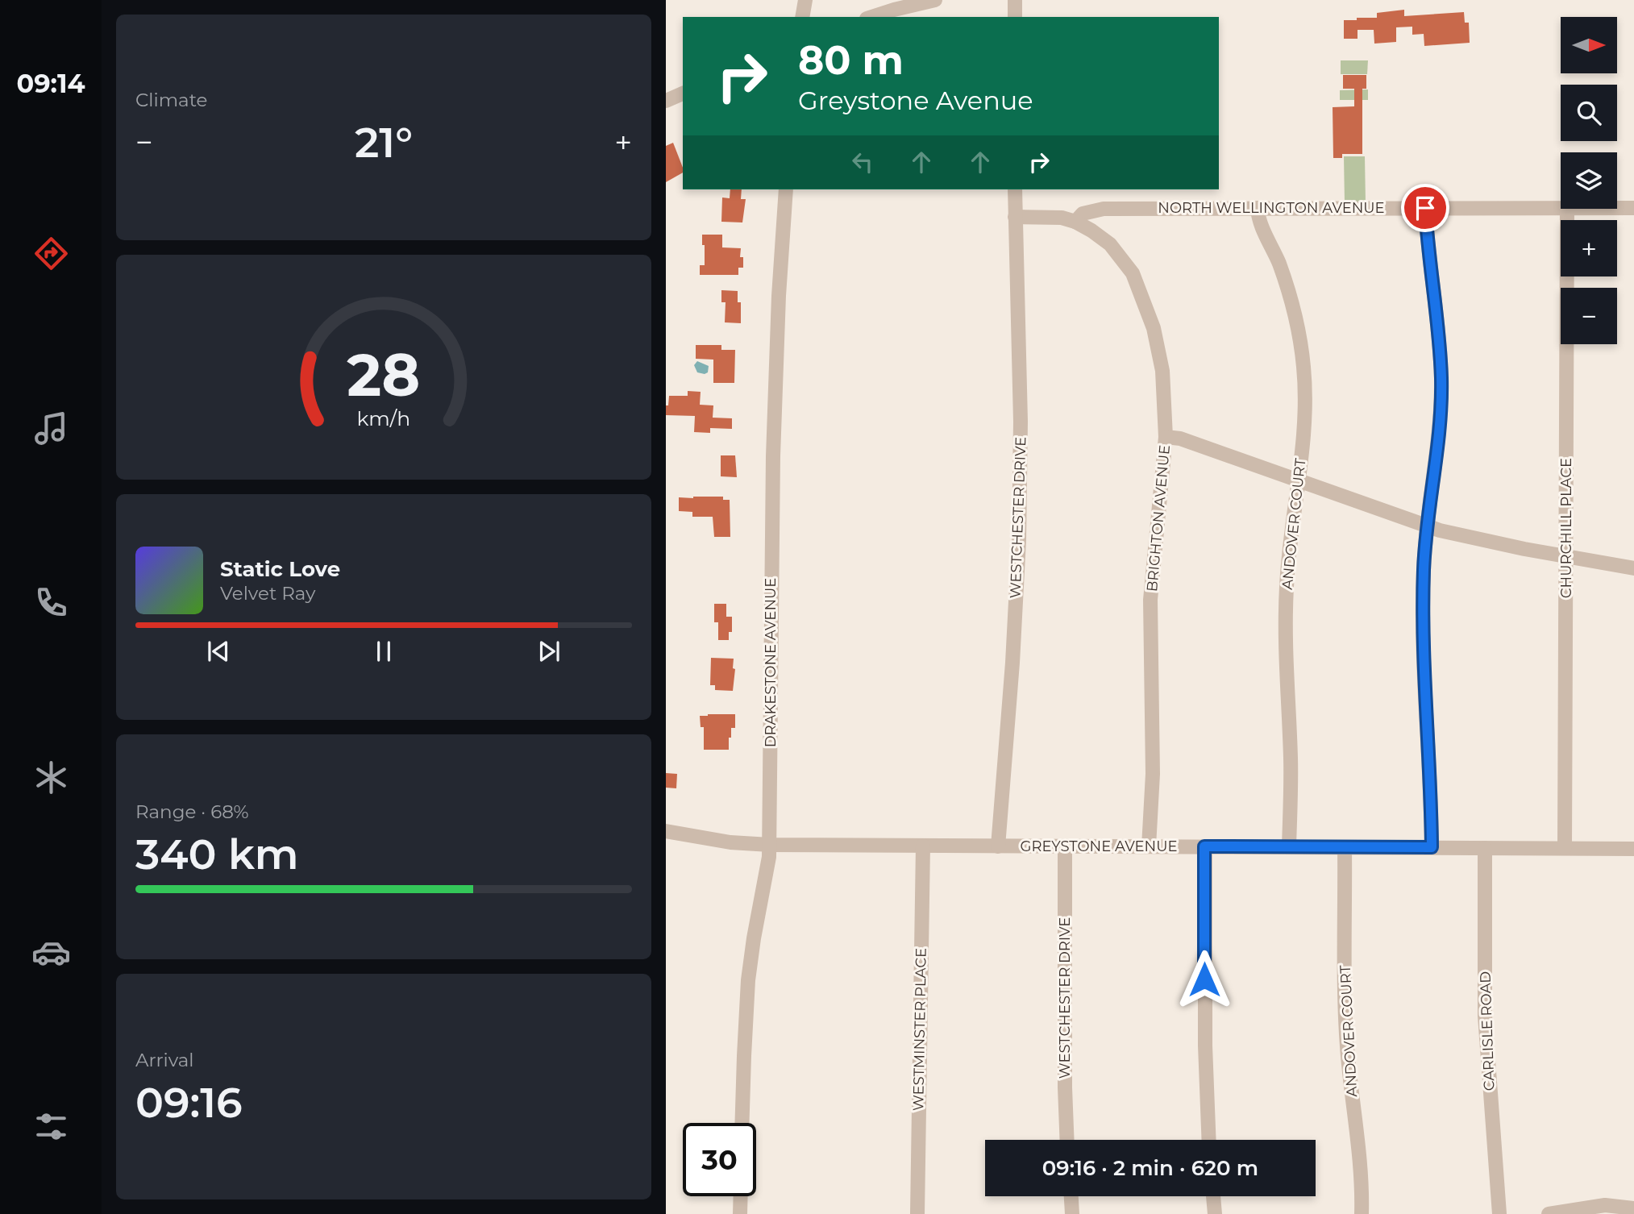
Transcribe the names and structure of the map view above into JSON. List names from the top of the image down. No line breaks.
{"streets":{"street":["NORTH WELLINGTON AVENUE","WESTCHESTER DRIVE","BRIGHTON AVENUE","ANDOVER COURT","CHURCHILL PLACE","DRAKESTONE AVENUE","GREYSTONE AVENUE","WESTMINSTER PLACE","CARLISLE ROAD"]},"crossings":[["NORTH WELLINGTON AVENUE","BRIGHTON AVENUE"],["NORTH WELLINGTON AVENUE","ANDOVER COURT"],["WESTCHESTER DRIVE","GREYSTONE AVENUE"],["BRIGHTON AVENUE","GREYSTONE AVENUE"],["ANDOVER COURT","GREYSTONE AVENUE"],["CHURCHILL PLACE","GREYSTONE AVENUE"],["DRAKESTONE AVENUE","GREYSTONE AVENUE"],["GREYSTONE AVENUE","WESTMINSTER PLACE"],["GREYSTONE AVENUE","CARLISLE ROAD"]],"north":"right","page":{"tabs":"09:14","tile":["Climate",["Range · 68%","340 km"],["Arrival","09:16"]],"map_buttons":["+","−"],"turn":["80 m","Greystone Avenue"],"heat":["−","21°","+"],"song":["Static Love","Velvet Ray"],"limit":"30","trip":"09:16 · 2 min · 620 m","gauge":["28","km/h"]}}
